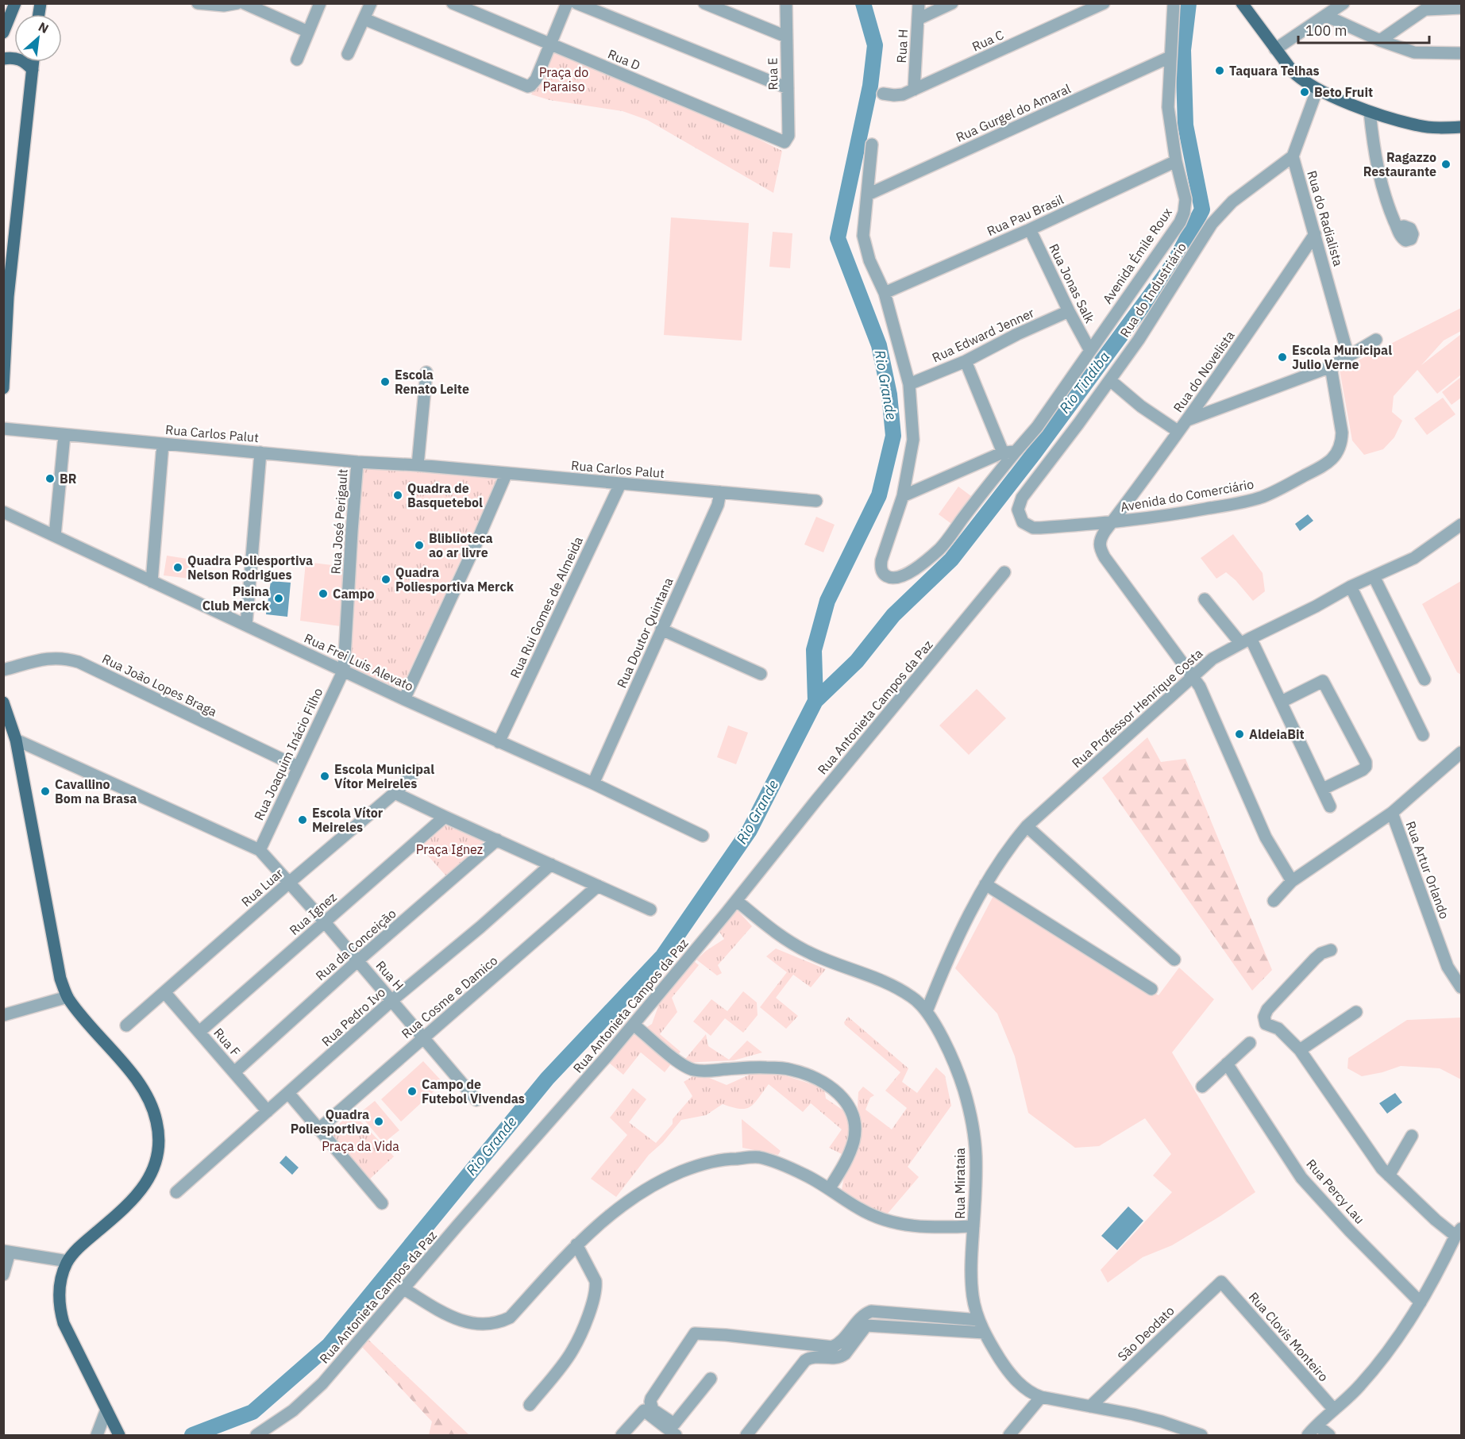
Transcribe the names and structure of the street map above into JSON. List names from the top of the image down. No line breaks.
{"streets":{"street":["Rua C","Rua H","Rua D","Rua E","Rua Gurgel do Amaral","Rua Pau Brasil","Rua do Radialista","Avenida Émile Roux","Rua Jonas Salk","Rua do Industriário","Rua Edward Jenner","Rua do Novelista","Rua Carlos Palut","Avenida do Comerciário","Rua José Perigault","Rua Rui Gomes de Almeida","Rua Doutor Quintana","Rua Frei Luis Alevato","Rua João Lopes Braga","Rua Antonieta Campos da Paz","Rua Professor Henrique Costa","Rua Joaquim Inácio Filho","Rua Artur Orlando","Rua Luar","Rua Ignez","Rua da Conceição","Rua Cosme e Damico","Rua Pedro Ivo","Rua F","Rua Mirataia","Rua Percy Lau","São Deodato","Rua Clovis Monteiro"]},"crossings":[["Rua C","Rua H"],["Rua H","Rua Joaquim Inácio Filho"],["Rua H","Rua Luar"],["Rua H","Rua Ignez"],["Rua H","Rua da Conceição"],["Rua H","Rua Cosme e Damico"],["Rua H","Rua Pedro Ivo"],["Rua D","Rua E"],["Rua Gurgel do Amaral","Avenida Émile Roux"],["Rua Pau Brasil","Avenida Émile Roux"],["Rua Pau Brasil","Rua Jonas Salk"],["Rua do Radialista","Rua do Industriário"],["Rua do Radialista","Rua do Novelista"],["Avenida Émile Roux","Rua Jonas Salk"],["Rua Jonas Salk","Rua Edward Jenner"],["Rua do Industriário","Avenida do Comerciário"],["Rua do Novelista","Avenida do Comerciário"],["Rua do Novelista","Rua Professor Henrique Costa"],["Rua Carlos Palut","Rua José Perigault"],["Rua Carlos Palut","Rua Rui Gomes de Almeida"],["Rua Carlos Palut","Rua Doutor Quintana"],["Rua José Perigault","Rua Frei Luis Alevato"],["Rua José Perigault","Rua Joaquim Inácio Filho"],["Rua Rui Gomes de Almeida","Rua Frei Luis Alevato"],["Rua Doutor Quintana","Rua Frei Luis Alevato"],["Rua Frei Luis Alevato","Rua Joaquim Inácio Filho"],["Rua João Lopes Braga","Rua Joaquim Inácio Filho"],["Rua Antonieta Campos da Paz","Rua Mirataia"],["Rua Professor Henrique Costa","Rua Mirataia"],["Rua Luar","Rua F"],["Rua Ignez","Rua F"],["Rua da Conceição","Rua F"],["Rua Pedro Ivo","Rua F"],["Rua Mirataia","São Deodato"],["São Deodato","Rua Clovis Monteiro"]],"water":["Rio Tindiba","Rio Grande"],"parks":["Praça do Paraiso","Praça Ignez","Praça da Vida"],"places":["Taquara Telhas","Beto Fruit","Ragazzo Restaurante","Escola Municipal Julio Verne","Escola Renato Leite","BR","Quadra de Basquetebol","Bliblioteca ao ar livre","Quadra Poliesportiva Nelson Rodrigues","Quadra Poliesportiva Merck","Campo","Pisina Club Merck","AldeiaBit","Escola Municipal Vítor Meireles","Cavallino Bom na Brasa","Escola Vítor Meireles","Campo de Futebol Vivendas","Quadra Poliesportiva"],"scale_bar":"100 m","north":"top right"}
